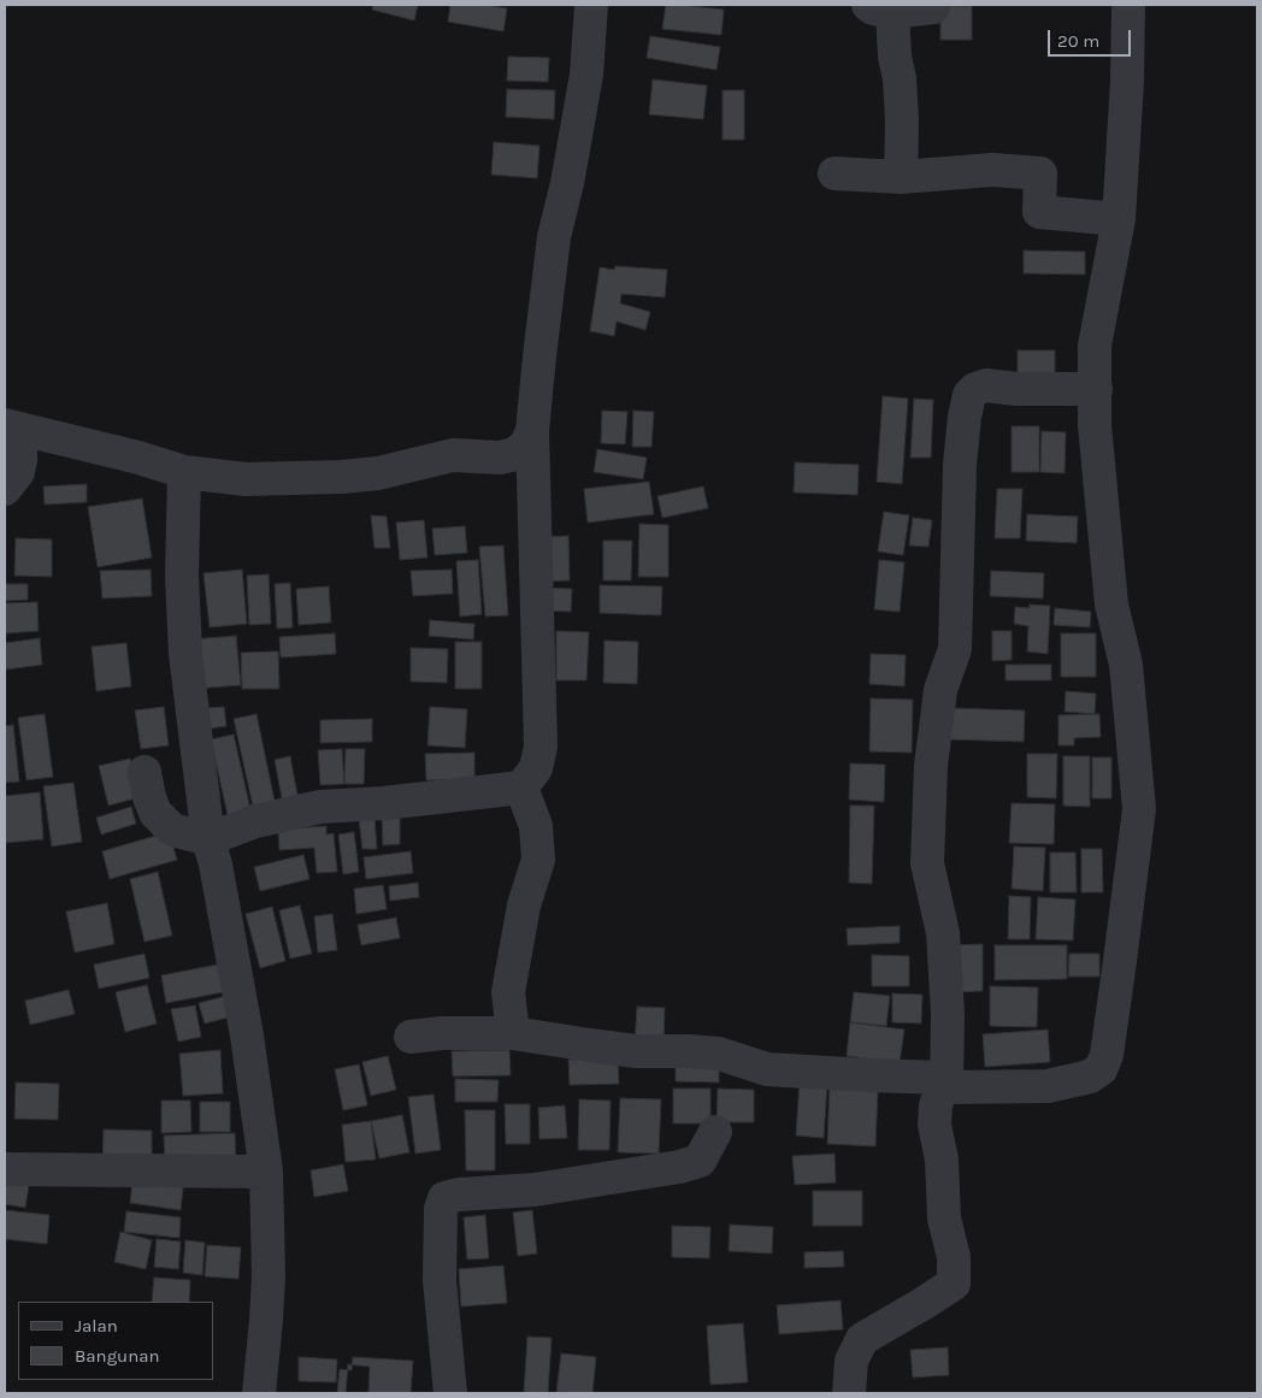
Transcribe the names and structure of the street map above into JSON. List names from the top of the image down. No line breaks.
{"legend":["Jalan","Bangunan"],"scale_bar":"20 m"}
